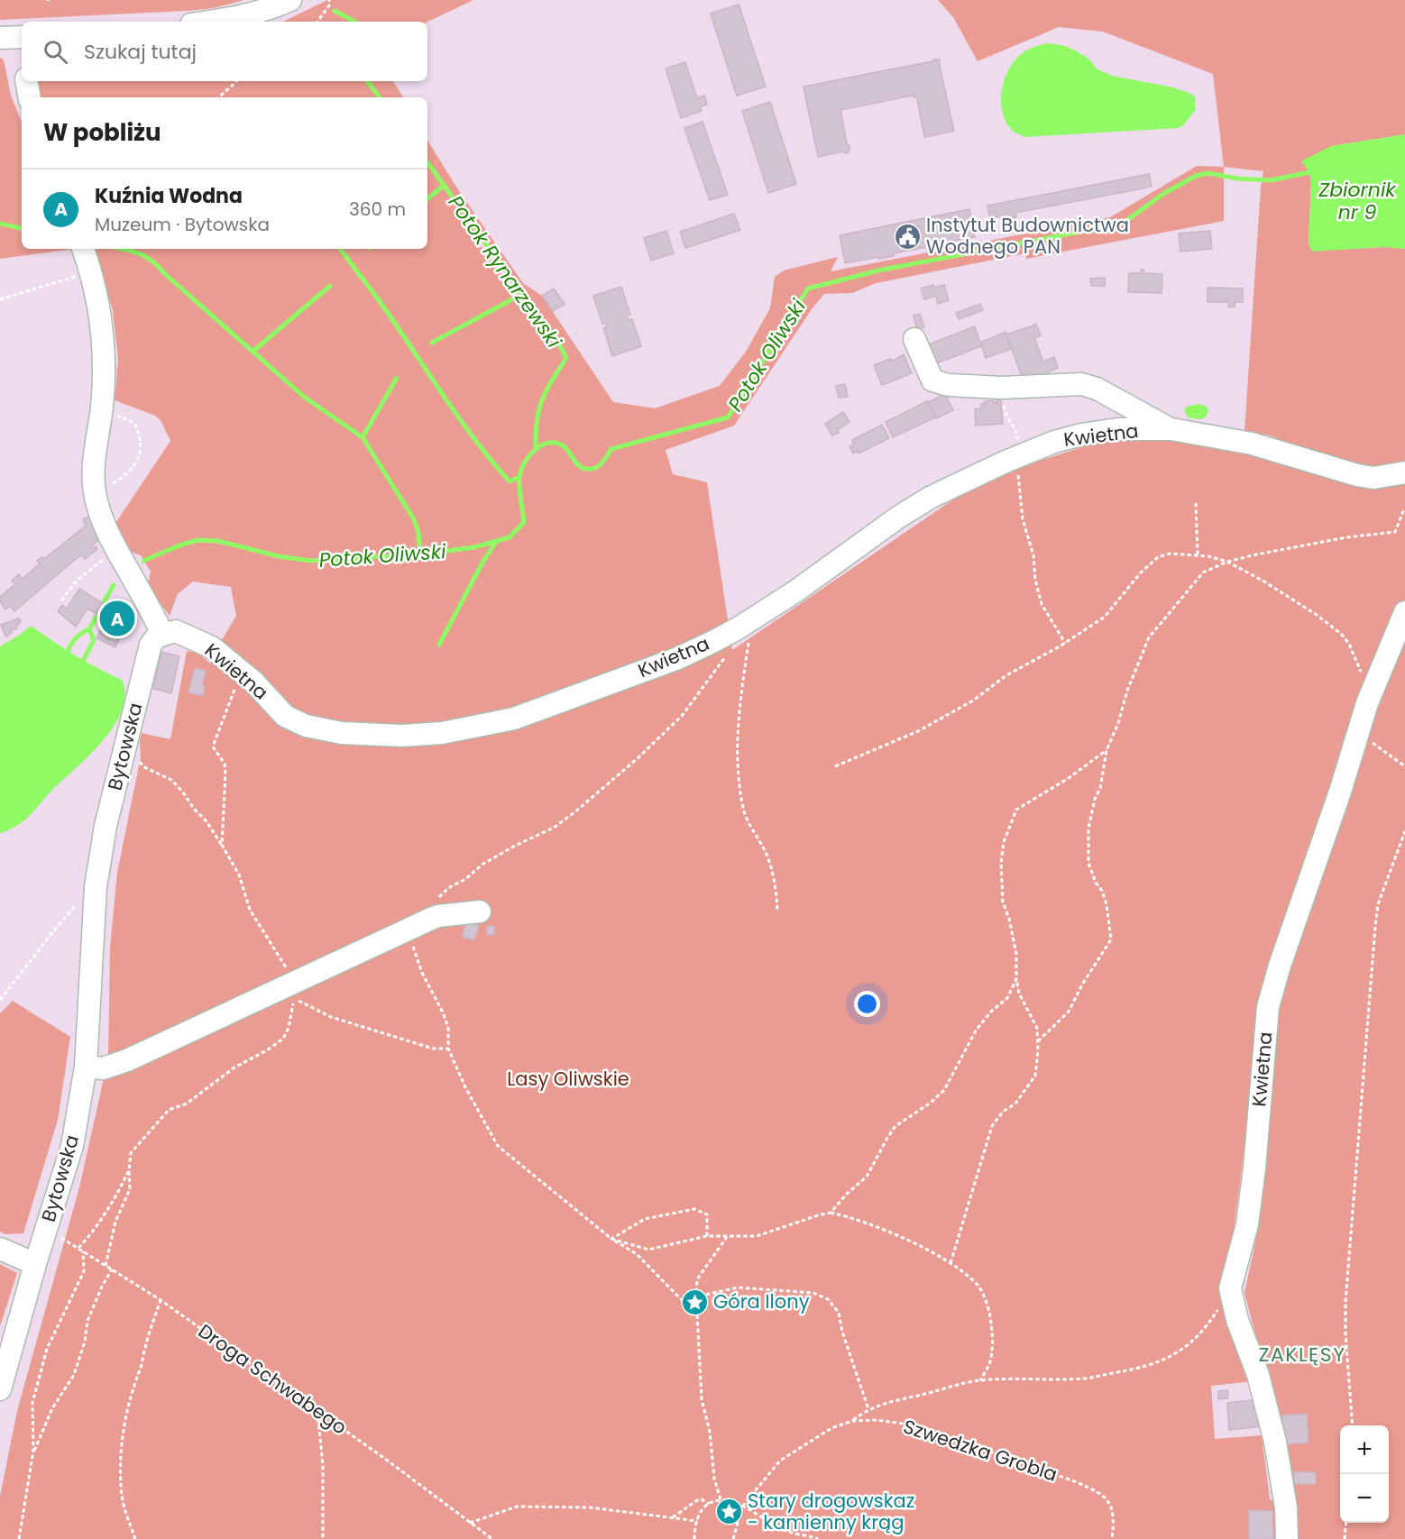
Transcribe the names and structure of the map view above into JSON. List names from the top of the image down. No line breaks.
{"streets":{"street":["Kwietna","Bytowska"],"path":["Droga Schwabego","Szwedzka Grobla"]},"crossings":[["Kwietna","Bytowska"],["Bytowska","Droga Schwabego"]],"districts":["ZAKLĘSY"],"water":["Zbiornik nr 9","Potok Rynarzewski","Potok Oliwski"],"parks":["Lasy Oliwskie"],"places":{"public building":["Instytut Budownictwa Wodnego PAN"],"place":["Góra Ilony","Stary drogowskaz - kamienny krąg"]},"page":{"search":"Szukaj tutaj","heading":"W pobliżu","list":[{"mark":"A","name":"Kuźnia Wodna","note":"Muzeum · Bytowska","value":"360 m"}],"pins":"A","map_buttons":["+","−"]}}
